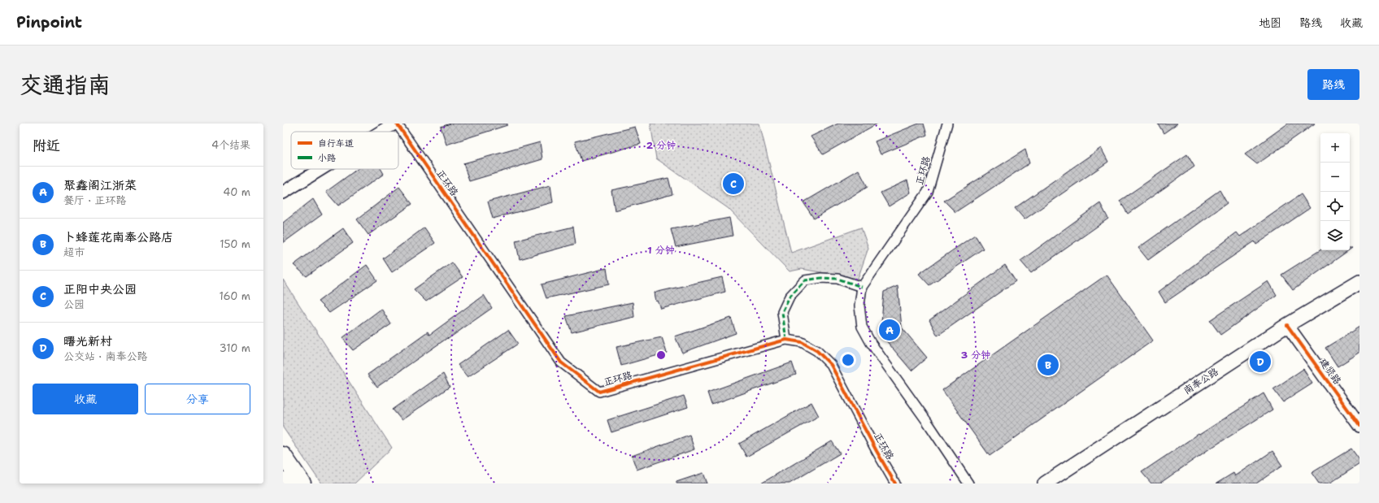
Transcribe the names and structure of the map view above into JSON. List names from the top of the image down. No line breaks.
{"streets":{"main road":["南奉公路"],"street":["正环路","建贤路"]},"crossings":[["建贤路","南奉公路"]],"legend":["自行车道","小路"],"page":{"header":"Pinpoint","nav":["地图","路线","收藏"],"title":"交通指南","buttons":["路线",["收藏","分享"]],"heading":["附近","4个结果"],"map_buttons":["+","−"],"list":[{"mark":"A","name":"聚鑫阁江浙菜","note":"餐厅 · 正环路","value":"40 m"},{"mark":"B","name":"卜蜂莲花南奉公路店","note":"超市","value":"150 m"},{"mark":"C","name":"正阳中央公园","note":"公园","value":"160 m"},{"mark":"D","name":"曙光新村","note":"公交站 · 南奉公路","value":"310 m"}],"pins":["C","A","D","B"]},"rings":["2 分钟","1 分钟","3 分钟"]}
